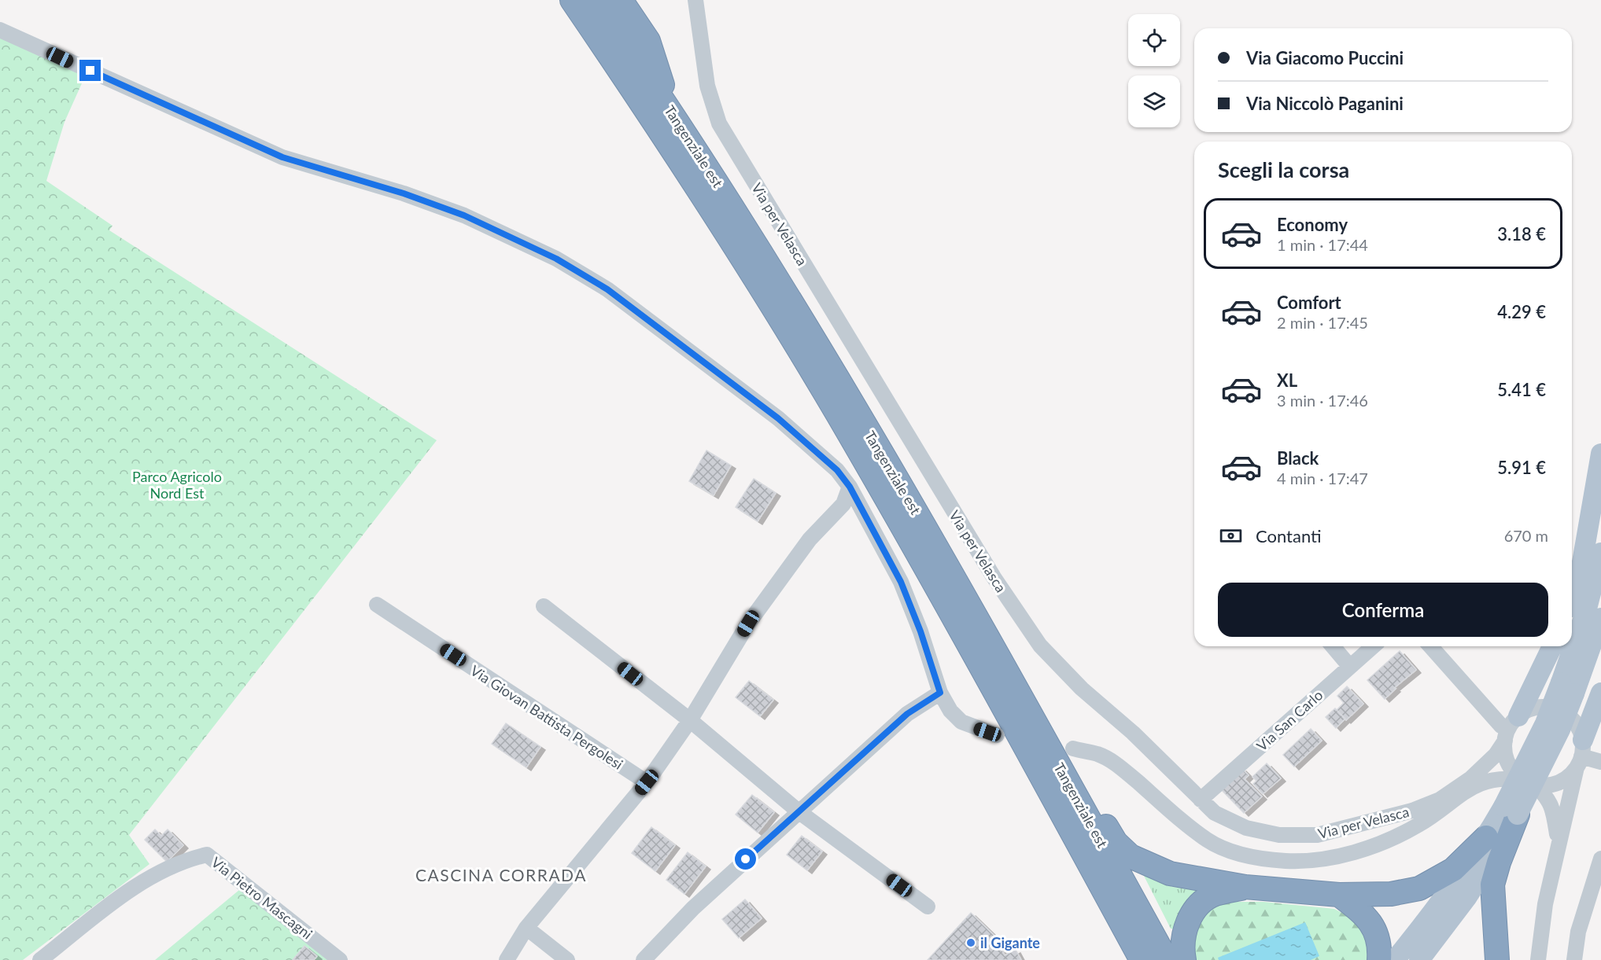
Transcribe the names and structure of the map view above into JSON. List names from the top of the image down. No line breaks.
{"streets":{"highway":["Tangenziale est"],"street":["Via per Velasca","Via Giovan Battista Pergolesi","Via San Carlo","Via Pietro Mascagni"]},"crossings":[["Via per Velasca","Via San Carlo"]],"districts":["CASCINA CORRADA"],"parks":["Parco Agricolo Nord Est"],"places":["il Gigante"],"page":{"banner":["Via Giacomo Puccini","Via Niccolò Paganini"],"heading":"Scegli la corsa","list":[{"name":"Economy","note":"1 min · 17:44","value":"3.18 €"},{"name":"Comfort","note":"2 min · 17:45","value":"4.29 €"},{"name":"XL","note":"3 min · 17:46","value":"5.41 €"},{"name":"Black","note":"4 min · 17:47","value":"5.91 €"}],"pay":["Contanti","670 m"],"buttons":"Conferma"}}
